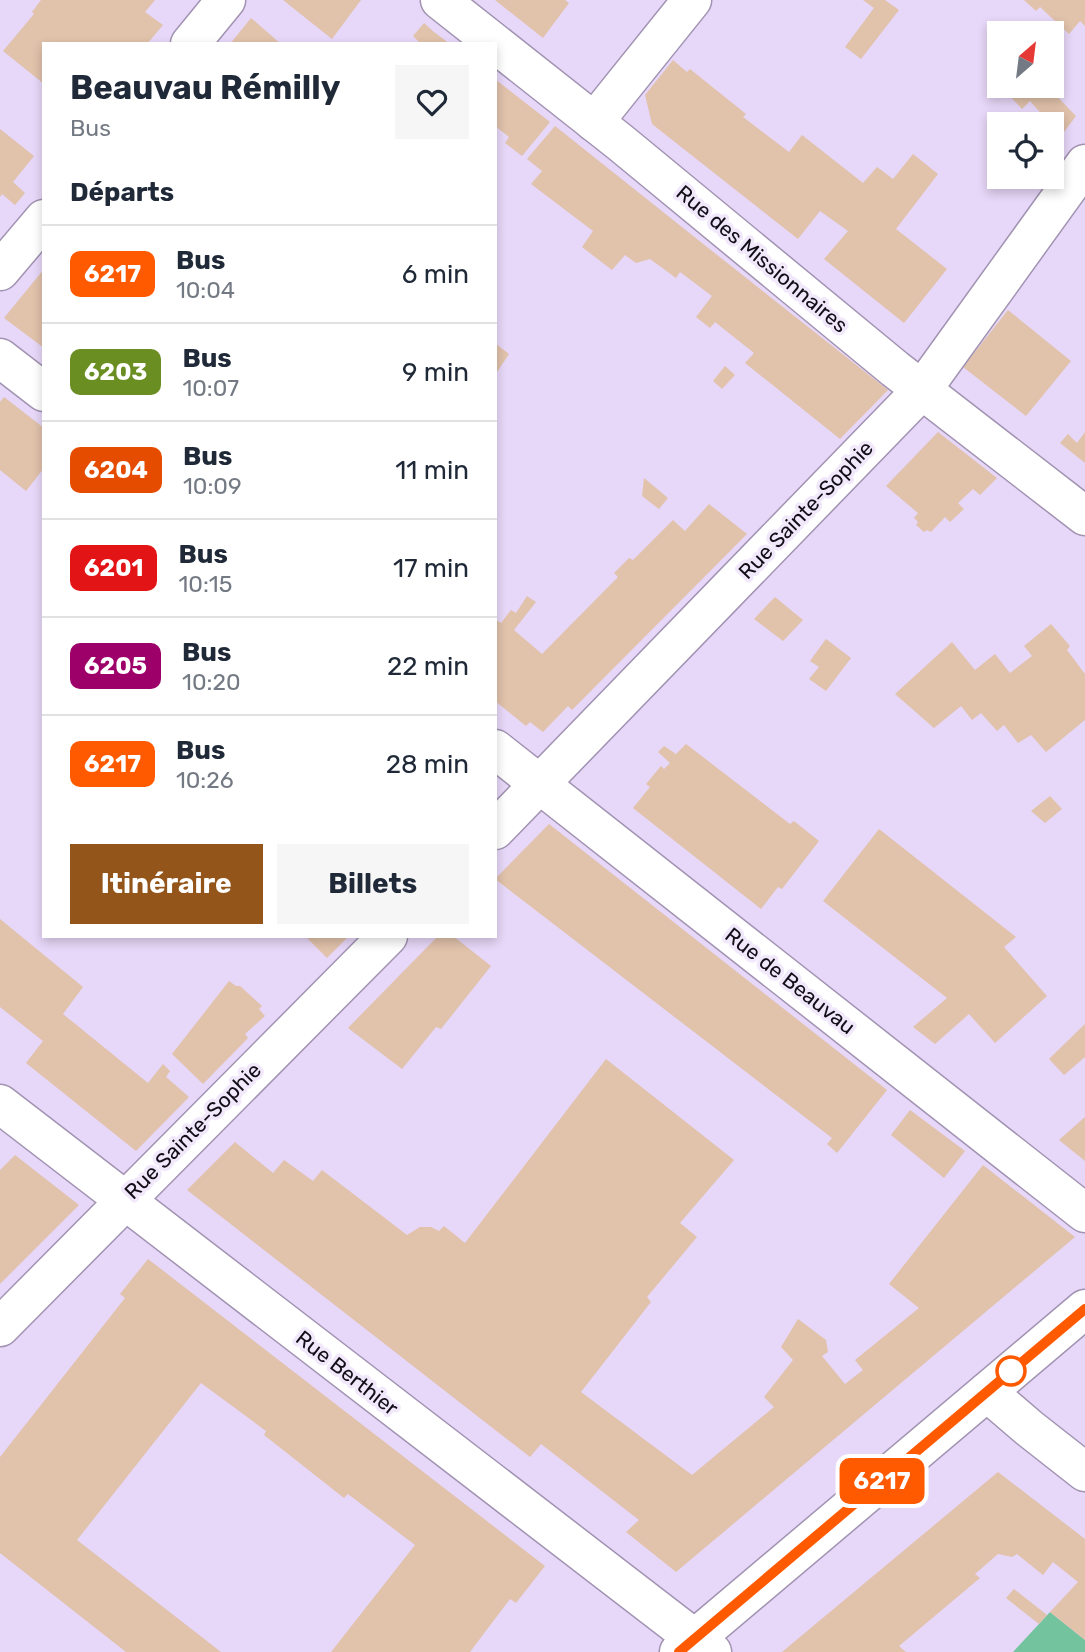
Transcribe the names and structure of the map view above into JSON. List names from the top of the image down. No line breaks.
{"streets":{"street":["Rue des Missionnaires","Rue Sainte-Sophie","Rue de Beauvau","Rue Berthier"]},"crossings":[["Rue des Missionnaires","Rue Sainte-Sophie"],["Rue Sainte-Sophie","Rue de Beauvau"],["Rue Sainte-Sophie","Rue Berthier"]],"lines":["bus line 6217"],"north":"top right","page":{"on_map":"6217","heading":[["Beauvau Rémilly","Bus"],"Départs"],"list":[{"mark":"6217","name":"Bus","note":"10:04","value":"6 min"},{"mark":"6203","name":"Bus","note":"10:07","value":"9 min"},{"mark":"6204","name":"Bus","note":"10:09","value":"11 min"},{"mark":"6201","name":"Bus","note":"10:15","value":"17 min"},{"mark":"6205","name":"Bus","note":"10:20","value":"22 min"},{"mark":"6217","name":"Bus","note":"10:26","value":"28 min"}],"buttons":["Itinéraire","Billets"]}}
